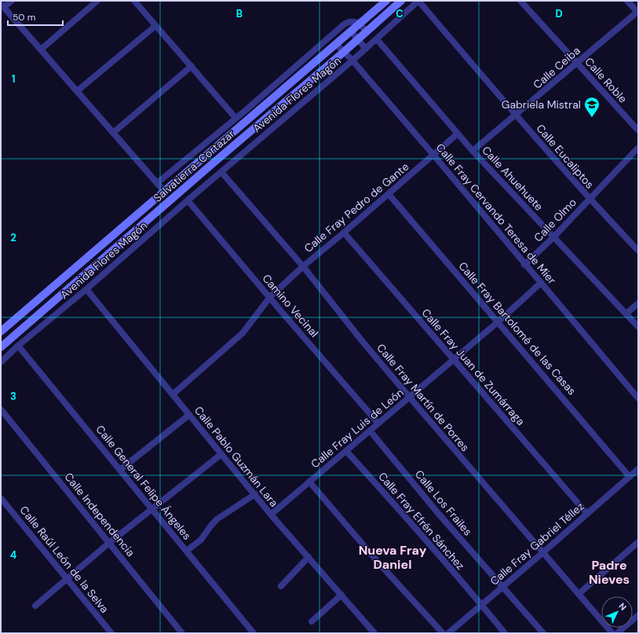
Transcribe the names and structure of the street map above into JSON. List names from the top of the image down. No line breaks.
{"streets":{"main road":["Salvatierra-Cortazar"],"street":["Calle Ceiba","Calle Roble","Avenida Flores Magón","Calle Eucaliptos","Calle Ahuehuete","Calle Fray Pedro de Gante","Calle Fray Cervando Teresa de Mier","Calle Olmo","Camino Vecinal","Calle Fray Bartolomé de las Casas","Calle Fray Juan de Zumárraga","Calle Fray Martín de Porres","Calle Fray Luis de León","Calle Pablo Guzmán Lara","Calle General Felipe Ángeles","Calle Los Frailes","Calle Independencia","Calle Fray Efrén Sánchez","Calle Fray Gabriel Téllez","Calle Raúl León de la Selva"]},"crossings":[["Calle Ceiba","Calle Roble"],["Calle Ceiba","Calle Eucaliptos"],["Calle Ceiba","Calle Ahuehuete"],["Avenida Flores Magón","Calle Eucaliptos"],["Avenida Flores Magón","Calle Ahuehuete"],["Avenida Flores Magón","Calle Fray Cervando Teresa de Mier"],["Avenida Flores Magón","Camino Vecinal"],["Avenida Flores Magón","Calle Fray Martín de Porres"],["Avenida Flores Magón","Calle Pablo Guzmán Lara"],["Avenida Flores Magón","Calle General Felipe Ángeles"],["Calle Eucaliptos","Calle Olmo"],["Salvatierra-Cortazar","Calle Fray Cervando Teresa de Mier"],["Calle Ahuehuete","Calle Fray Pedro de Gante"],["Calle Ahuehuete","Calle Olmo"],["Calle Fray Pedro de Gante","Calle Fray Cervando Teresa de Mier"],["Calle Fray Pedro de Gante","Camino Vecinal"],["Calle Fray Pedro de Gante","Calle Fray Bartolomé de las Casas"],["Calle Fray Pedro de Gante","Calle Fray Juan de Zumárraga"],["Calle Fray Pedro de Gante","Calle Fray Martín de Porres"],["Calle Fray Pedro de Gante","Calle Pablo Guzmán Lara"],["Calle Fray Cervando Teresa de Mier","Calle Olmo"],["Calle Fray Cervando Teresa de Mier","Calle Fray Luis de León"],["Camino Vecinal","Calle Fray Luis de León"],["Calle Fray Bartolomé de las Casas","Calle Fray Luis de León"],["Calle Fray Bartolomé de las Casas","Calle Fray Gabriel Téllez"],["Calle Fray Juan de Zumárraga","Calle Fray Luis de León"],["Calle Fray Juan de Zumárraga","Calle Fray Gabriel Téllez"],["Calle Fray Martín de Porres","Calle Fray Luis de León"],["Calle Fray Martín de Porres","Calle Fray Gabriel Téllez"],["Calle Fray Luis de León","Calle Pablo Guzmán Lara"],["Calle Fray Luis de León","Calle Los Frailes"],["Calle Fray Luis de León","Calle Fray Efrén Sánchez"],["Calle Los Frailes","Calle Fray Gabriel Téllez"],["Calle Fray Efrén Sánchez","Calle Fray Gabriel Téllez"]],"districts":["Nueva Fray Daniel","Padre Nieves"],"places":{"school or university":["Gabriela Mistral"]},"scale_bar":"50 m","north":"top right","grid":{"columns":["B","C","D"],"rows":["1","2","3","4"]}}
